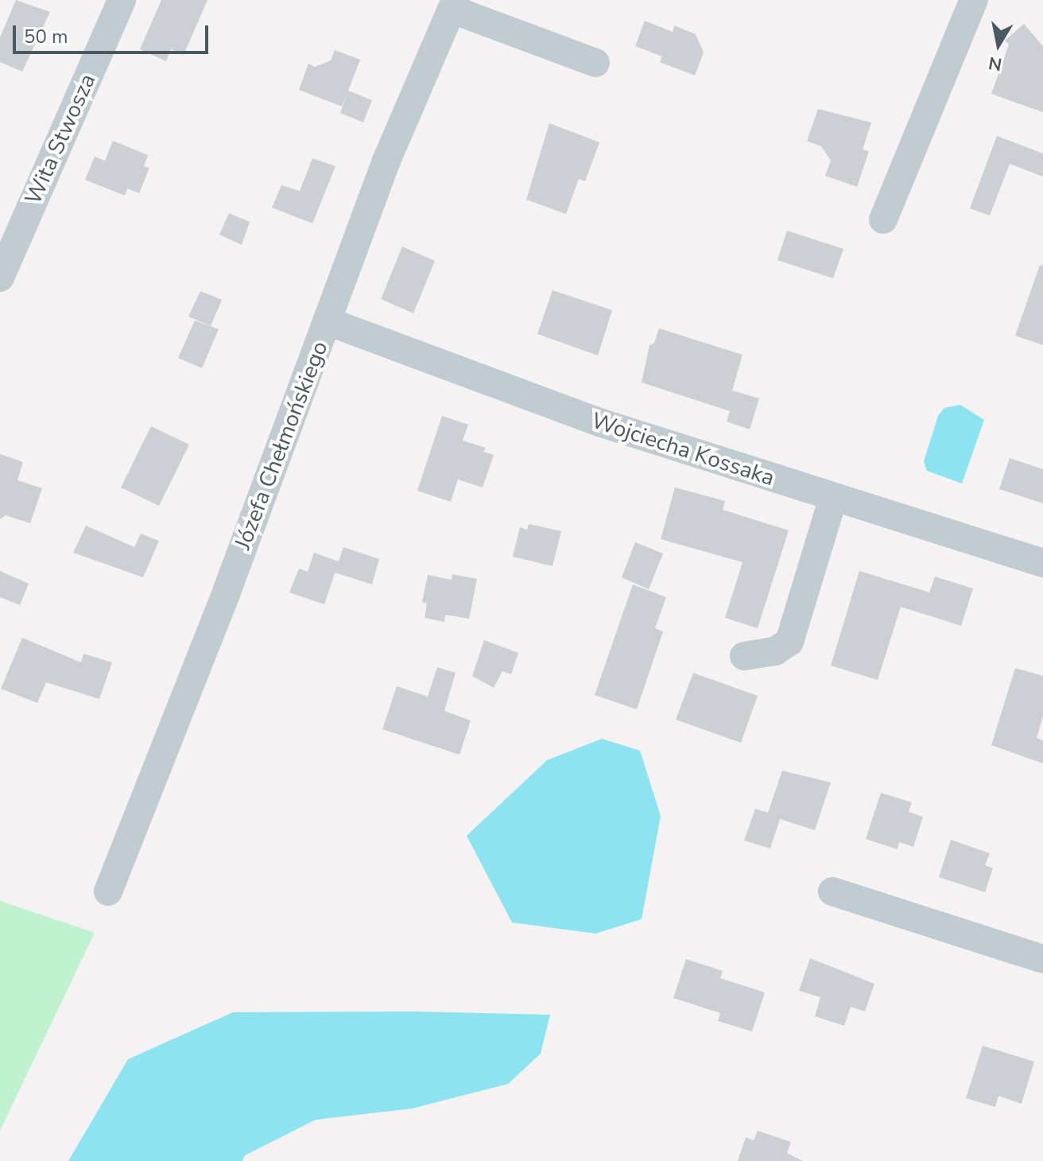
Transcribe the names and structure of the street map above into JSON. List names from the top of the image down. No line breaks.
{"streets":{"street":["Wita Stwosza","Józefa Chełmońskiego","Wojciecha Kossaka"]},"crossings":[["Józefa Chełmońskiego","Wojciecha Kossaka"]],"scale_bar":"50 m","north":"bottom"}
